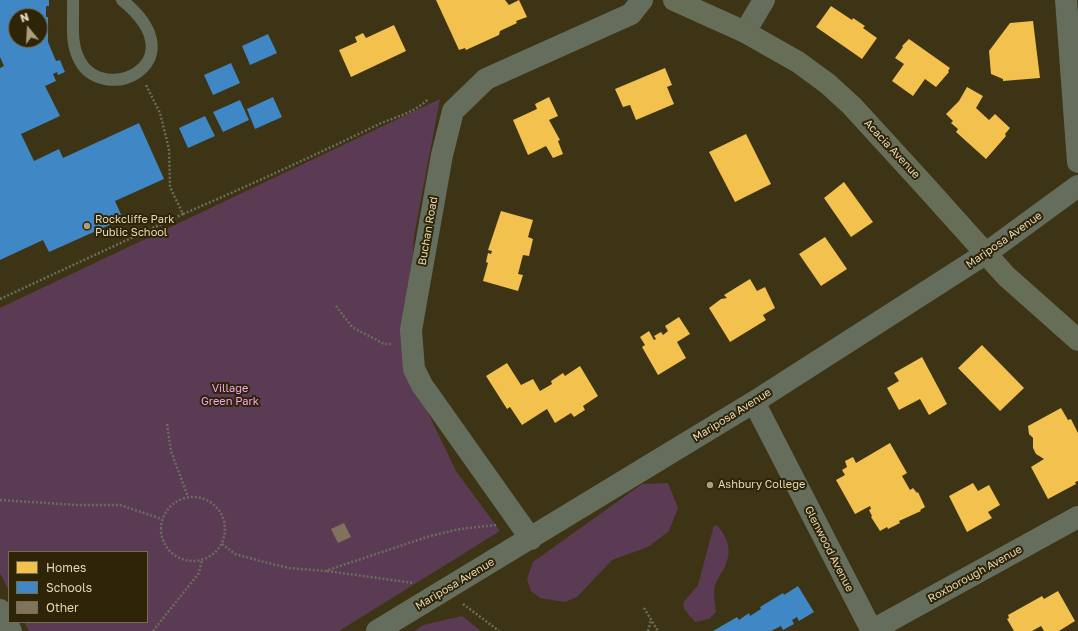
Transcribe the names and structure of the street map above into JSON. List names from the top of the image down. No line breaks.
{"streets":{"street":["Acacia Avenue","Buchan Road","Mariposa Avenue","Glenwood Avenue","Roxborough Avenue"]},"crossings":[["Acacia Avenue","Mariposa Avenue"],["Buchan Road","Mariposa Avenue"],["Mariposa Avenue","Glenwood Avenue"],["Glenwood Avenue","Roxborough Avenue"]],"parks":["Village Green Park"],"places":["Rockcliffe Park Public School","Ashbury College"],"legend":["Homes","Schools","Other"],"north":"top"}
